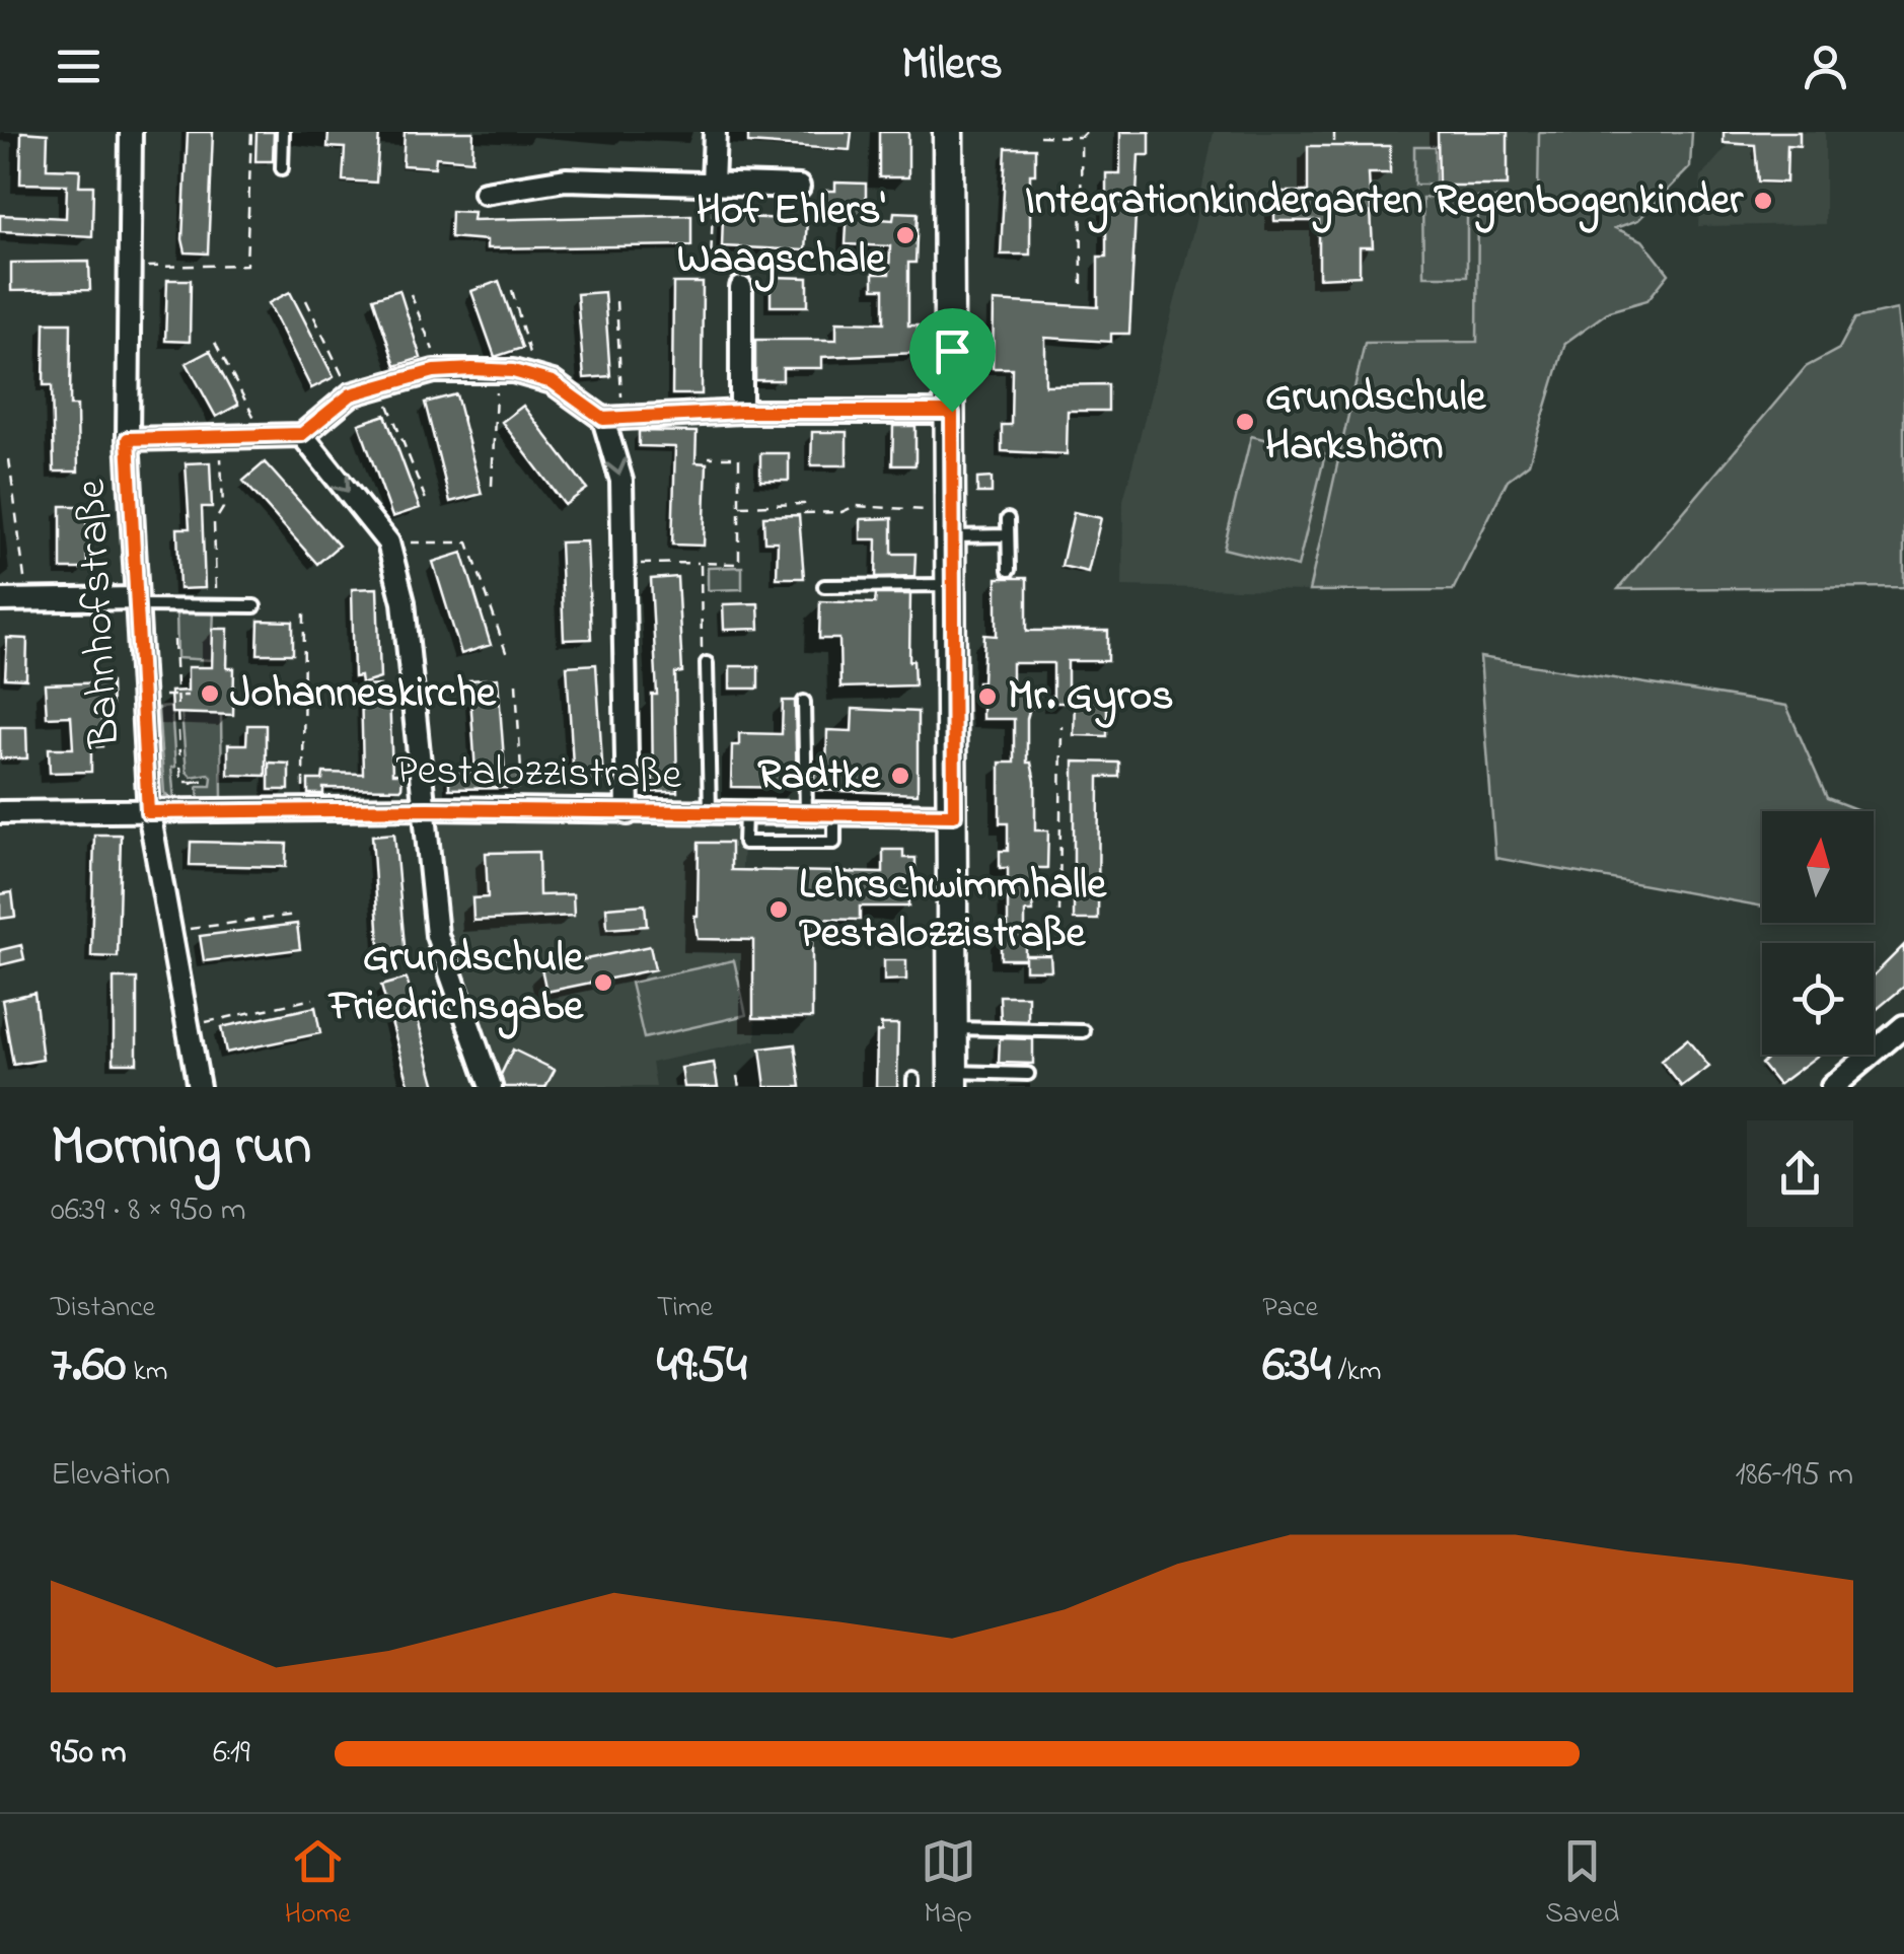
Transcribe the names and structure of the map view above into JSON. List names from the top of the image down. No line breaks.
{"streets":{"street":["Bahnhofstraße","Pestalozzistraße"]},"crossings":[["Bahnhofstraße","Pestalozzistraße"]],"places":["Integrationkindergarten Regenbogenkinder","Hof Ehlers' Waagschale","Grundschule Harkshörn","Johanneskirche","Mr. Gyros","Radtke","Lehrschwimmhalle Pestalozzistraße","Grundschule Friedrichsgabe"],"north":"top","page":{"header":"Milers","heading":["Morning run","06:39 · 8 × 950 m"],"stats":[["Distance","7.60 km"],["Time","49:54"],["Pace","6:34 /km"]],"chart":["Elevation","186–195 m"],"list":[{"name":"950 m","note":"6:19"}],"tabs":["Home","Map","Saved"]}}
